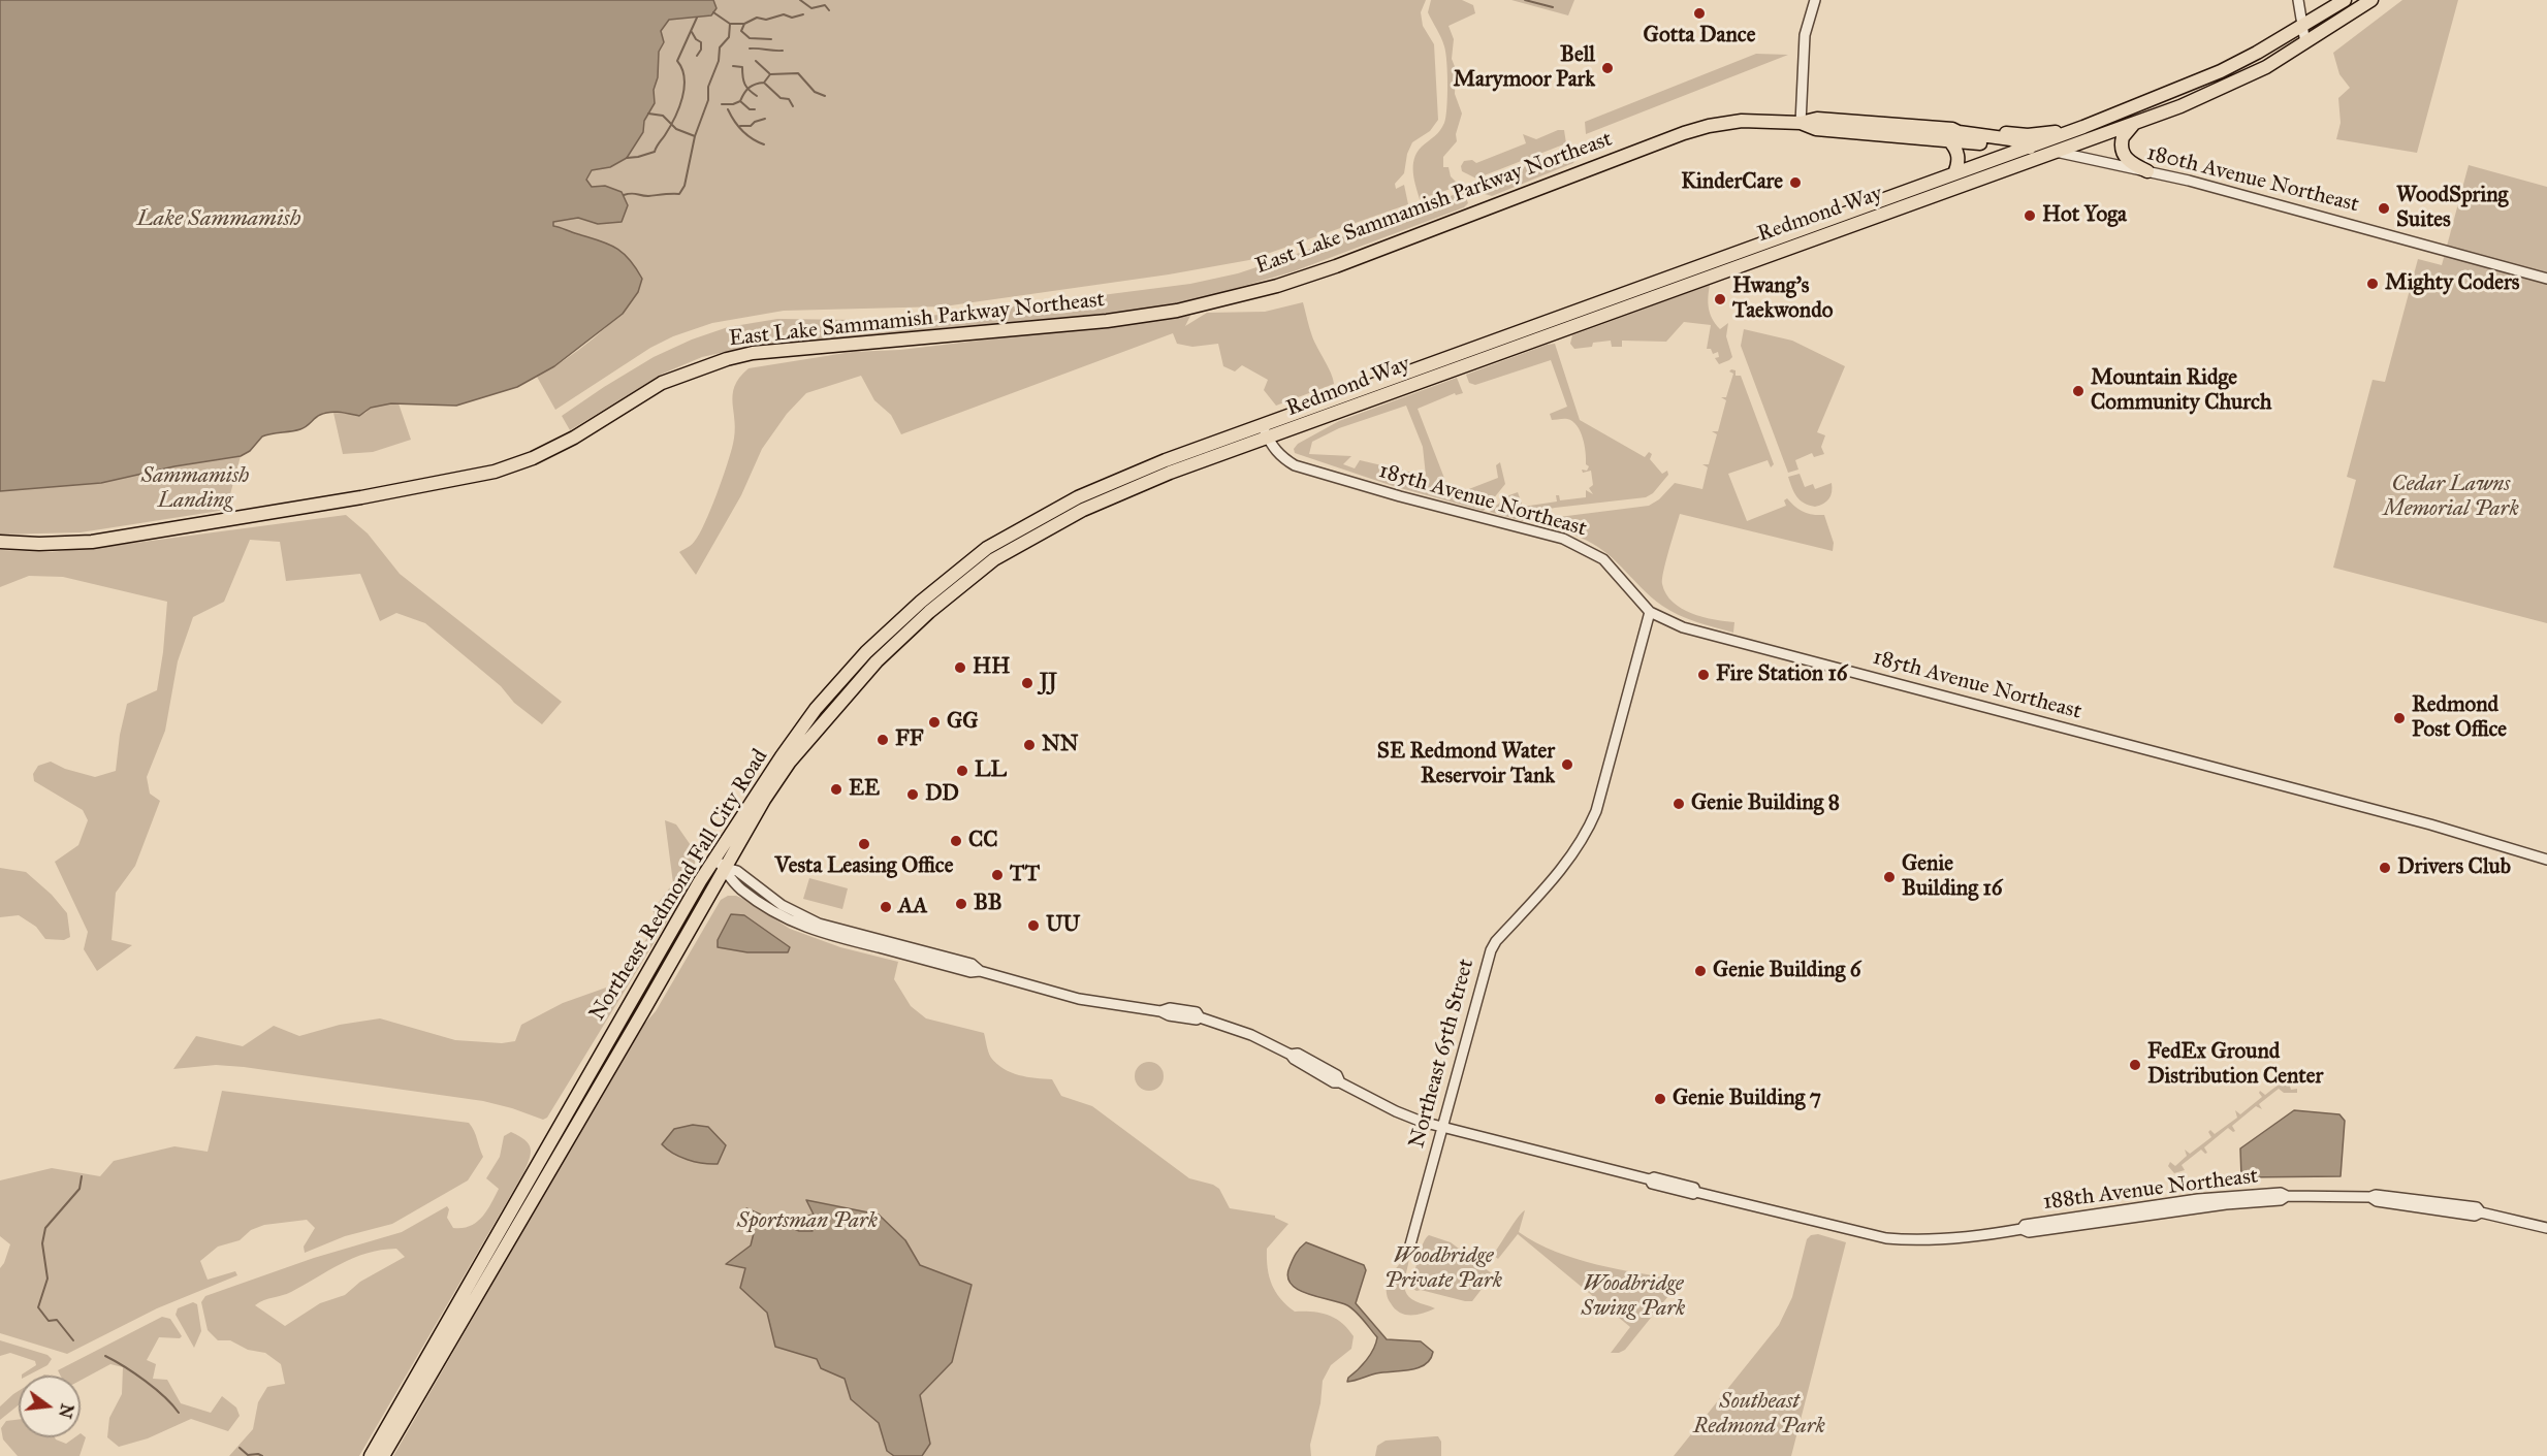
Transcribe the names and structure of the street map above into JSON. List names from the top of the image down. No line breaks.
{"streets":{"main road":["East Lake Sammamish Parkway Northeast","Redmond Way","Northeast Redmond Fall City Road"],"street":["180th Avenue Northeast","185th Avenue Northeast","Northeast 65th Street","188th Avenue Northeast"]},"crossings":[["180th Avenue Northeast","East Lake Sammamish Parkway Northeast"],["180th Avenue Northeast","Redmond Way"],["East Lake Sammamish Parkway Northeast","Redmond Way"],["Redmond Way","185th Avenue Northeast"],["Redmond Way","Northeast Redmond Fall City Road"],["185th Avenue Northeast","Northeast Redmond Fall City Road"],["185th Avenue Northeast","Northeast 65th Street"],["Northeast Redmond Fall City Road","188th Avenue Northeast"],["Northeast 65th Street","188th Avenue Northeast"]],"water":["Lake Sammamish"],"parks":["Sammamish Landing","Cedar Lawns Memorial Park","Sportsman Park","Woodbridge Private Park","Woodbridge Swing Park","Southeast Redmond Park"],"places":["Gotta Dance","Bell Marymoor Park","KinderCare","WoodSpring Suites","Hot Yoga","Mighty Coders","Hwang's Taekwondo","Mountain Ridge Community Church","HH","Fire Station 16","JJ","Redmond Post Office","GG","FF","NN","SE Redmond Water Reservoir Tank","LL","EE","DD","Genie Building 8","CC","Vesta Leasing Office","Drivers Club","TT","Genie Building 16","BB","AA","UU","Genie Building 6","FedEx Ground Distribution Center","Genie Building 7"],"north":"right"}
